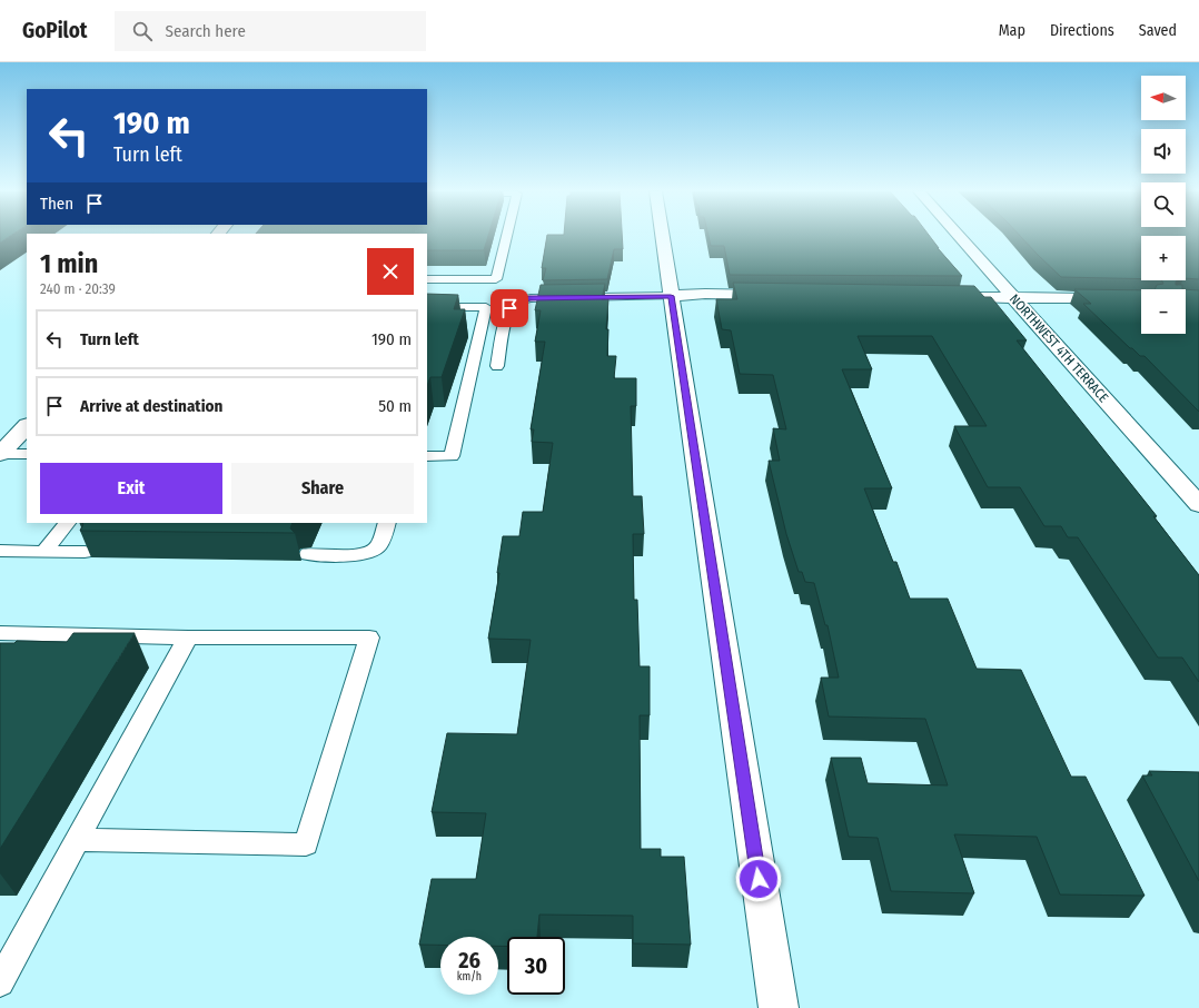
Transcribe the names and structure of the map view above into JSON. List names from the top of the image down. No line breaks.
{"streets":{"street":["NORTHWEST 4TH TERRACE"]},"north":"left","page":{"header":"GoPilot","search":"Search here","nav":["Map","Directions","Saved"],"map_buttons":["+","−"],"turn":["190 m","Turn left"],"then":"Then","heading":["1 min","240 m · 20:39"],"list":[{"name":"Turn left","value":"190 m"},{"name":"Arrive at destination","value":"50 m"}],"buttons":["Exit","Share"],"speed":"26 km/h","limit":"30"}}
